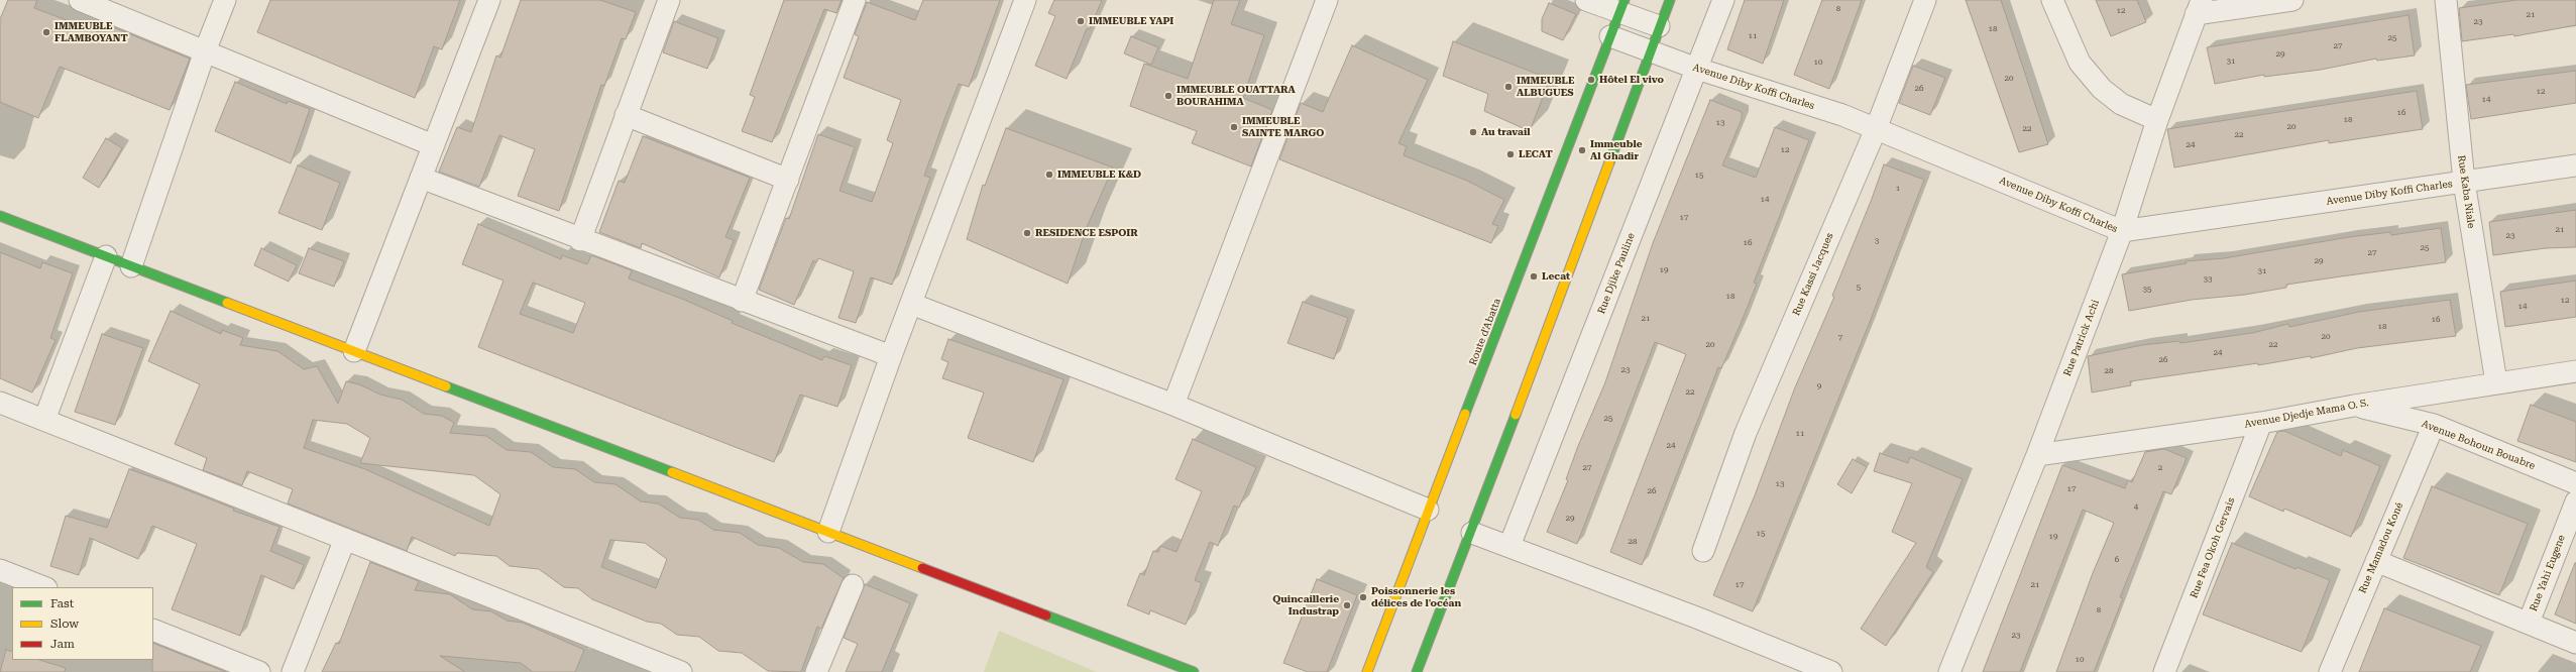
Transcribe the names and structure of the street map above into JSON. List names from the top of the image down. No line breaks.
{"streets":{"street":["Avenue Diby Koffi Charles","Rue Kaba Niale","Rue Djike Pauline","Rue Kassi Jacques","Route d'Abatta","Rue Patrick Achi","Avenue Djedje Mama O. S.","Avenue Bohoun Bouabre","Rue Fea Okoh Gervais","Rue Mamadou Koné","Rue Yahi Eugene"]},"crossings":[["Avenue Diby Koffi Charles","Rue Kaba Niale"],["Avenue Diby Koffi Charles","Rue Djike Pauline"],["Avenue Diby Koffi Charles","Rue Kassi Jacques"],["Avenue Diby Koffi Charles","Route d'Abatta"],["Avenue Diby Koffi Charles","Rue Patrick Achi"],["Rue Kaba Niale","Avenue Djedje Mama O. S."],["Rue Patrick Achi","Avenue Djedje Mama O. S."],["Avenue Djedje Mama O. S.","Avenue Bohoun Bouabre"],["Avenue Djedje Mama O. S.","Rue Fea Okoh Gervais"],["Avenue Bohoun Bouabre","Rue Mamadou Koné"]],"places":["IMMEUBLE YAPI","IMMEUBLE FLAMBOYANT","Hôtel El vivo","IMMEUBLE ALBUGUES","IMMEUBLE OUATTARA BOURAHIMA","IMMEUBLE SAINTE MARGO","Au travail","Immeuble Al Ghadir","LECAT","IMMEUBLE K&D","RESIDENCE ESPOIR","Lecat","Poissonnerie les délices de l'océan","Quincaillerie Industrap"],"house_numbers":["8","12","21","23","18","11","25","27","29","31","10","20","26","12","14","16","18","13","20","22","22","24","12","15","1","14","17","21","23","3","16","25","27","29","19","31","33","5","35","18","12","14","21","16","18","20","7","20","22","24","26","23","28","9","22","25","11","24","27","2","13","17","26","4","29","15","19","28","6","17","21","8","23","10"],"legend":["Fast","Slow","Jam"]}
